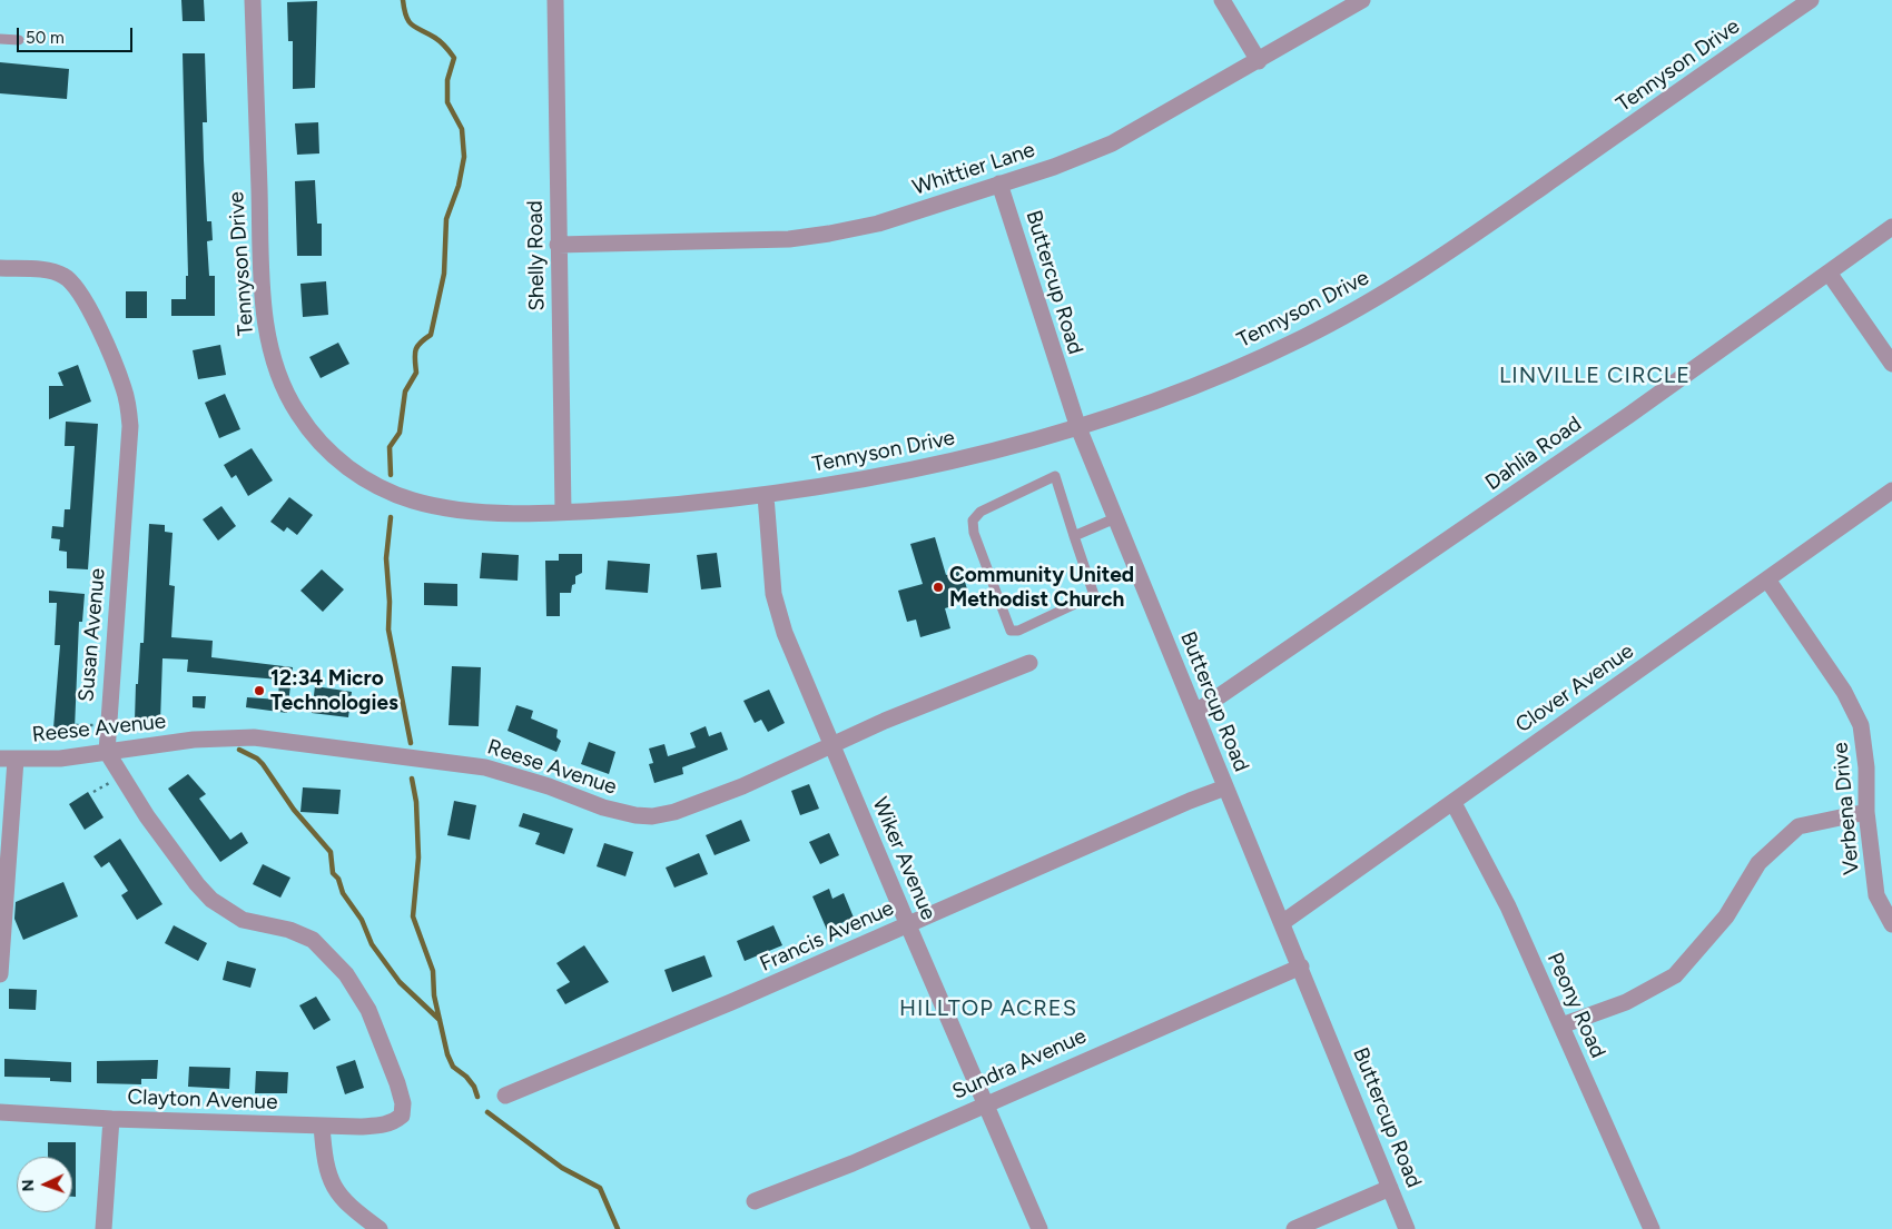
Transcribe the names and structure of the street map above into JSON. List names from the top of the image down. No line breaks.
{"streets":{"street":["Tennyson Drive","Whittier Lane","Shelly Road","Buttercup Road","Dahlia Road","Susan Avenue","Clover Avenue","Reese Avenue","Verbena Drive","Wiker Avenue","Francis Avenue","Peony Road","Sundra Avenue","Clayton Avenue"]},"crossings":[["Tennyson Drive","Shelly Road"],["Tennyson Drive","Buttercup Road"],["Tennyson Drive","Wiker Avenue"],["Whittier Lane","Shelly Road"],["Whittier Lane","Buttercup Road"],["Buttercup Road","Dahlia Road"],["Buttercup Road","Clover Avenue"],["Buttercup Road","Francis Avenue"],["Buttercup Road","Sundra Avenue"],["Susan Avenue","Reese Avenue"],["Susan Avenue","Clayton Avenue"],["Clover Avenue","Verbena Drive"],["Clover Avenue","Peony Road"],["Reese Avenue","Wiker Avenue"],["Reese Avenue","Clayton Avenue"],["Wiker Avenue","Francis Avenue"],["Wiker Avenue","Sundra Avenue"]],"districts":["LINVILLE CIRCLE","HILLTOP ACRES"],"places":["Community United Methodist Church","12:34 Micro Technologies"],"scale_bar":"50 m","north":"left"}
